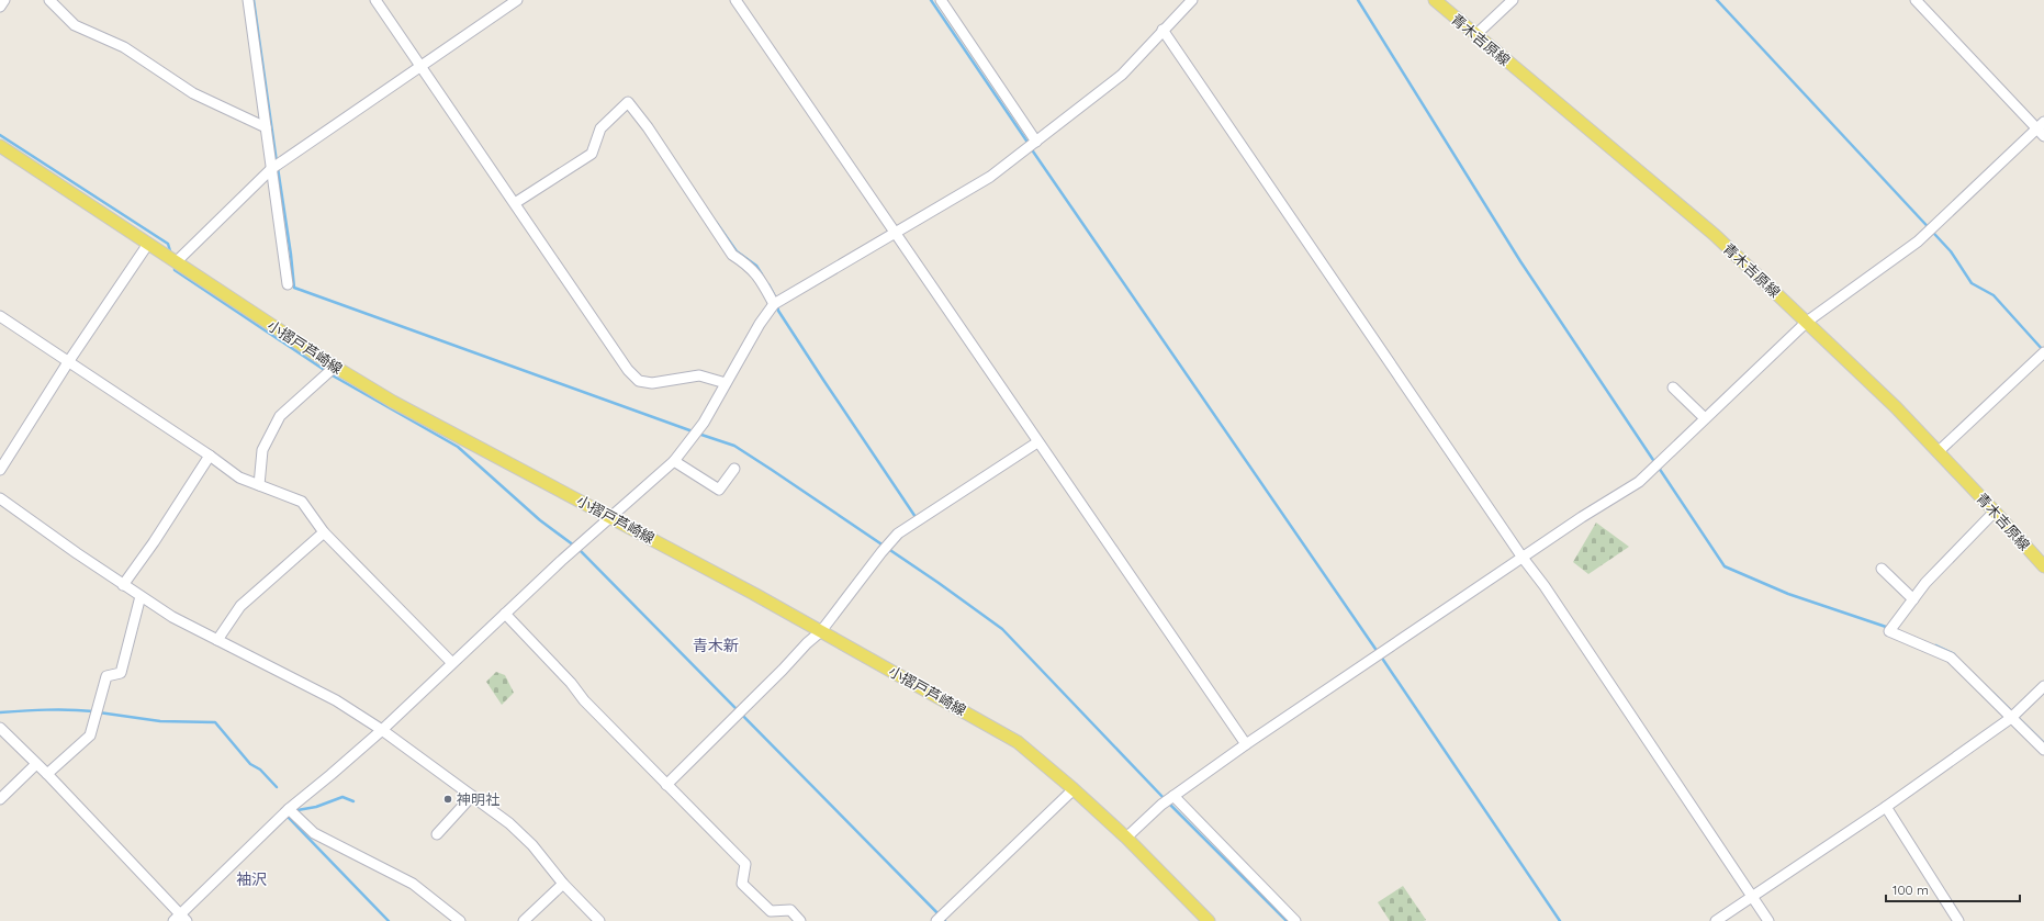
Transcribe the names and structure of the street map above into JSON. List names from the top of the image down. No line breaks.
{"streets":{"main road":["青木吉原線","小摺戸芦崎線"]},"districts":["青木新","袖沢"],"places":["神明社"],"scale_bar":"100 m"}
